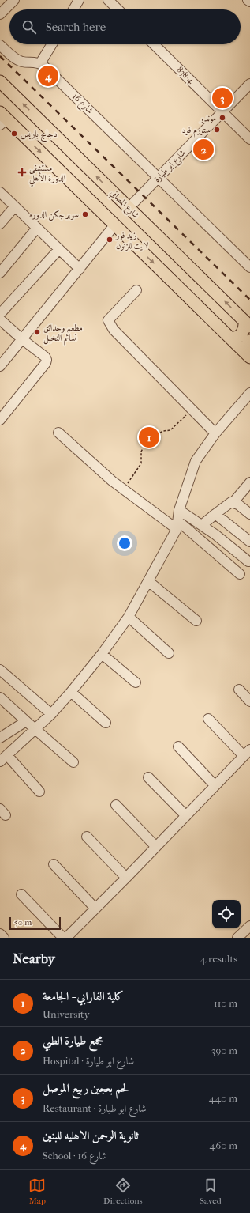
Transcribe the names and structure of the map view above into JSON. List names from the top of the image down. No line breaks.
{"streets":{"main road":["شارع المصافي"],"street":["838-4","شارع 16","شارع ابو طيارة"]},"crossings":[["838-4","شارع ابو طيارة"],["شارع 16","شارع ابو طيارة"],["شارع ابو طيارة","شارع المصافي"]],"places":{"other":["موندو","ستورم فود","دجاج باريس","سوبر جكن الدوره","زيد فور لايت للزنون","مطعم وحدائق نسائم النخيل"],"health":["مستشفى الدورة الأهلي"]},"scale_bar":"50 m","page":{"search":"Search here","pins":["4","3","2","1"],"scale":"50 m","heading":["Nearby","4 results"],"list":[{"mark":"1","name":"كلية الفارابي - الجامعة","note":"University","value":"110 m"},{"mark":"2","name":"مجمع طيارة الطبي","note":"Hospital · شارع ابو طيارة","value":"390 m"},{"mark":"3","name":"لحم بعجين ربيع الموصل","note":"Restaurant · شارع ابو طيارة","value":"440 m"},{"mark":"4","name":"ثانوية الرحمن الاهليه للبنين","note":"School · شارع 16","value":"460 m"}],"nav":["Map","Directions","Saved"]}}
